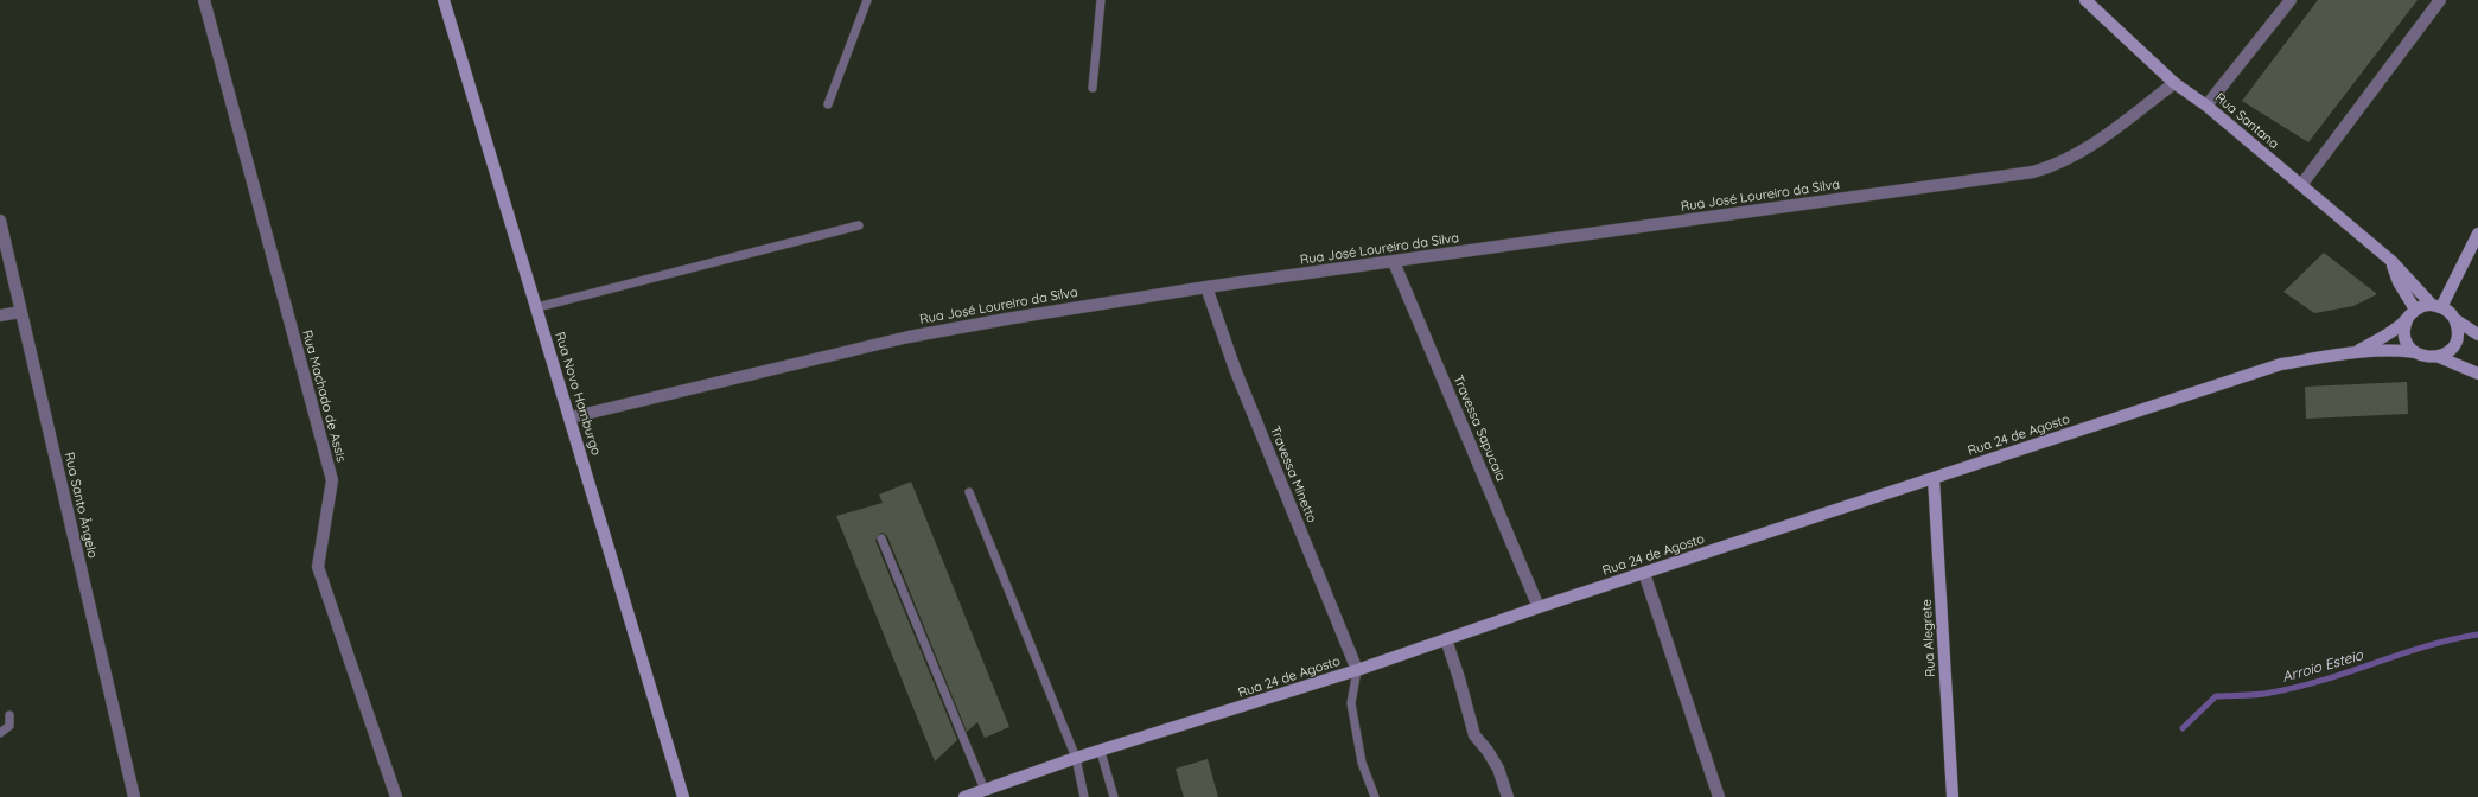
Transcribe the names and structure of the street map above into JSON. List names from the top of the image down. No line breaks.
{"streets":{"main road":["Rua Santana","Rua Novo Hamburgo","Rua 24 de Agosto","Rua Alegrete"],"street":["Rua José Loureiro da Silva","Rua Machado de Assis","Travessa Sapucaia","Travessa Minetto","Rua Santo Ângelo"]},"crossings":[["Rua Santana","Rua José Loureiro da Silva"],["Rua Santana","Rua 24 de Agosto"],["Rua José Loureiro da Silva","Rua Novo Hamburgo"],["Rua José Loureiro da Silva","Travessa Sapucaia"],["Rua José Loureiro da Silva","Travessa Minetto"],["Travessa Sapucaia","Rua 24 de Agosto"],["Rua 24 de Agosto","Travessa Minetto"],["Rua 24 de Agosto","Rua Alegrete"]],"water":["Arroio Esteio"]}
